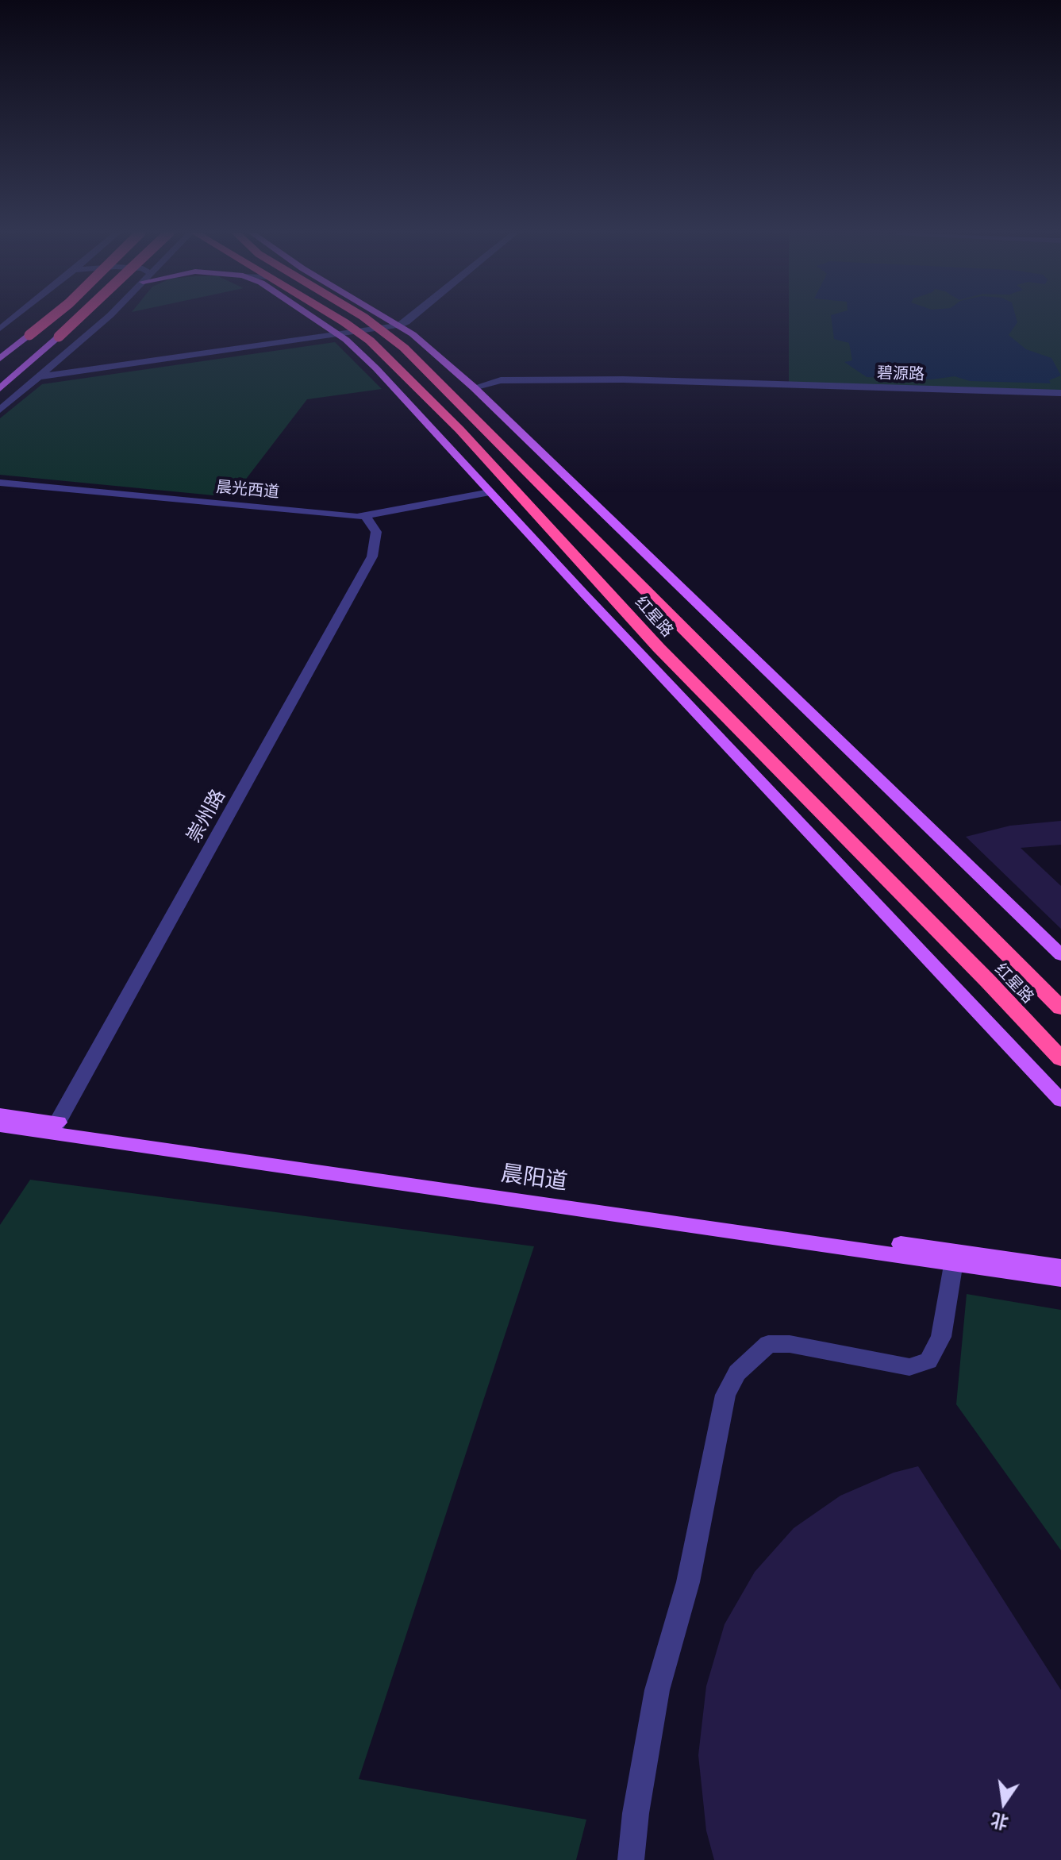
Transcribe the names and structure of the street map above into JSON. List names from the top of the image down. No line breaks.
{"streets":{"highway":["红星路"],"main road":["晨阳道"],"street":["碧源路","晨光西道","崇州路"]},"crossings":[["晨光西道","崇州路"],["崇州路","晨阳道"]],"north":"bottom"}
